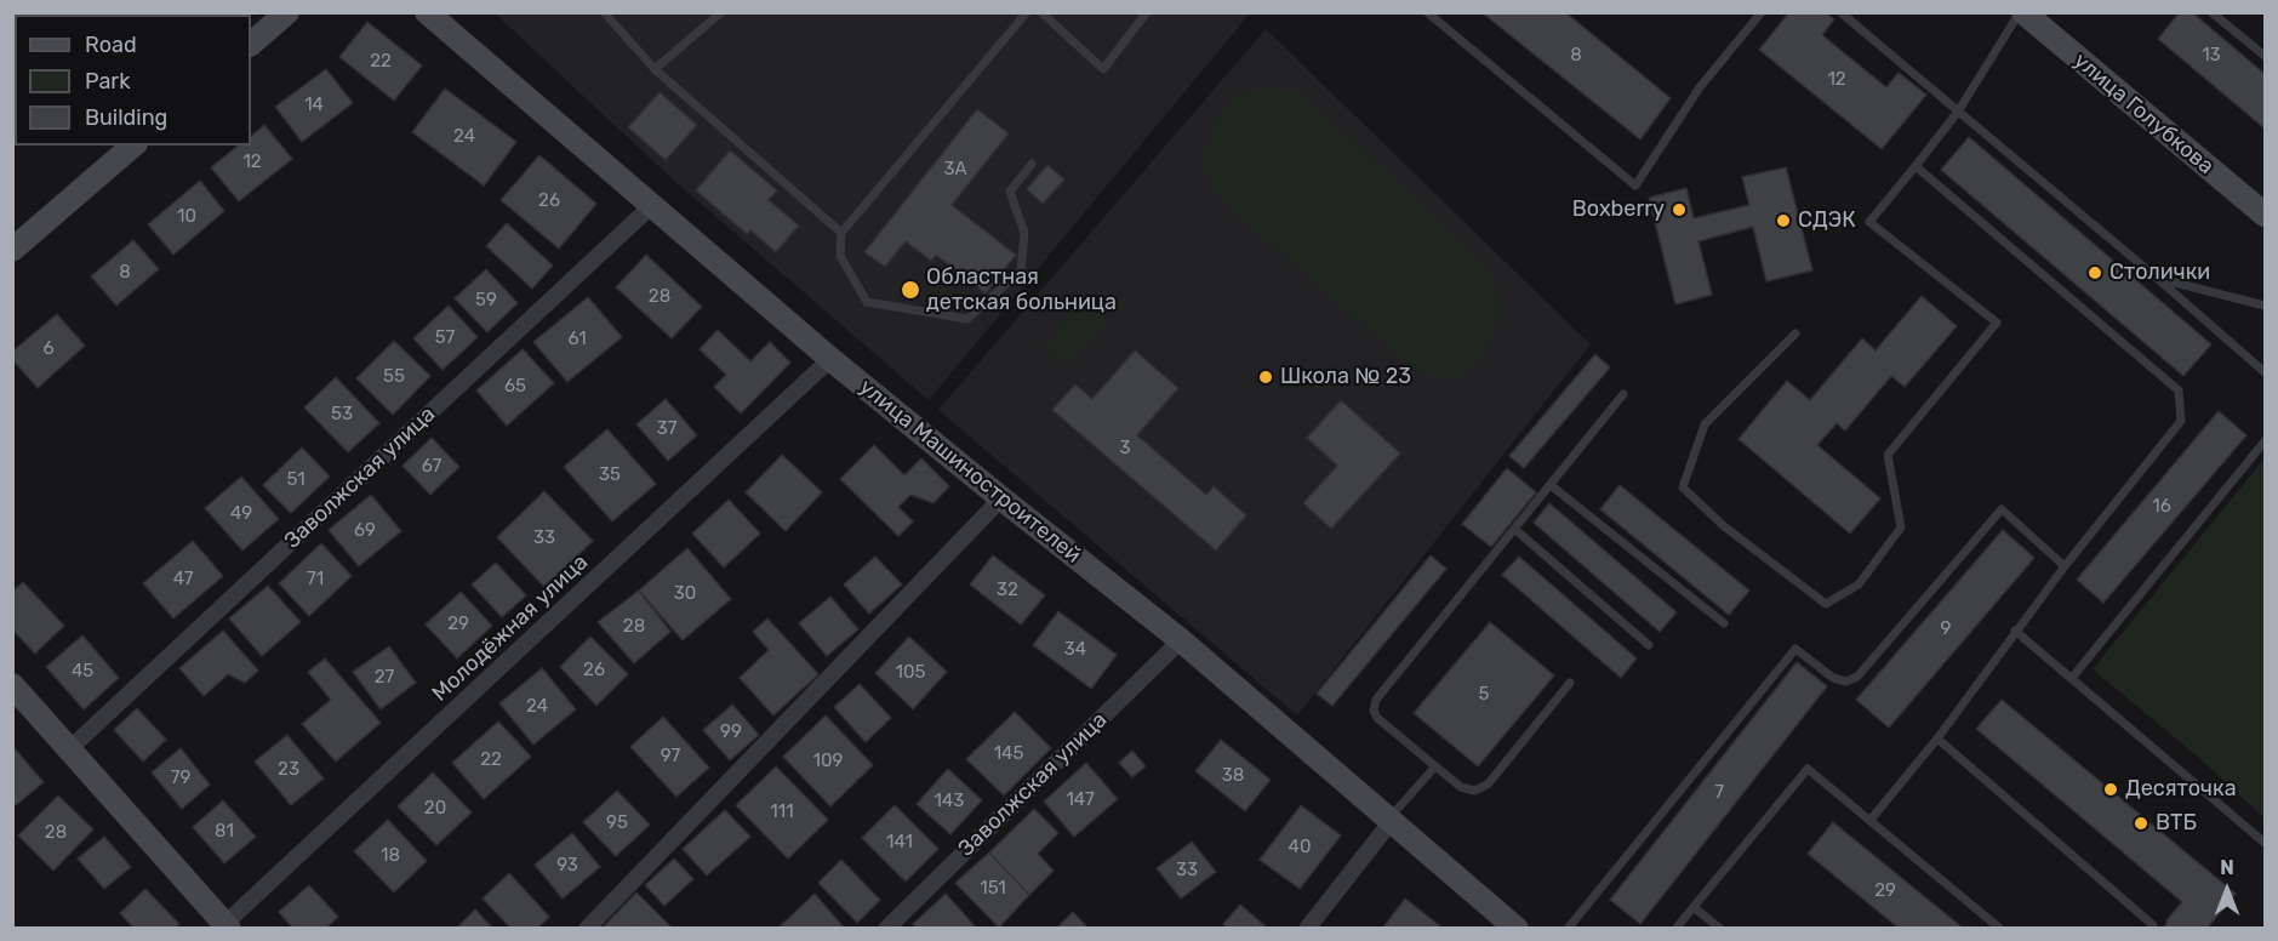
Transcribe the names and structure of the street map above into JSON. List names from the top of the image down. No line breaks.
{"streets":{"street":["улица Голубкова","улица Машиностроителей","Заволжская улица","Молодёжная улица"]},"crossings":[["улица Машиностроителей","Заволжская улица"],["улица Машиностроителей","Молодёжная улица"]],"places":["Boxberry","СДЭК","Столички","Областная детская больница","Школа № 23","Десяточка","ВТБ"],"house_numbers":["8","13","22","12","14","24","12","3А","26","10","8","28","59","57","61","6","55","65","53","37","3","67","35","51","16","49","69","33","47","71","32","30","29","28","9","34","26","45","105","27","5","24","99","145","97","22","109","23","38","79","7","147","143","20","111","95","81","28","141","40","18","93","33","151","29"],"legend":["Road","Park","Building"],"north":"top"}
